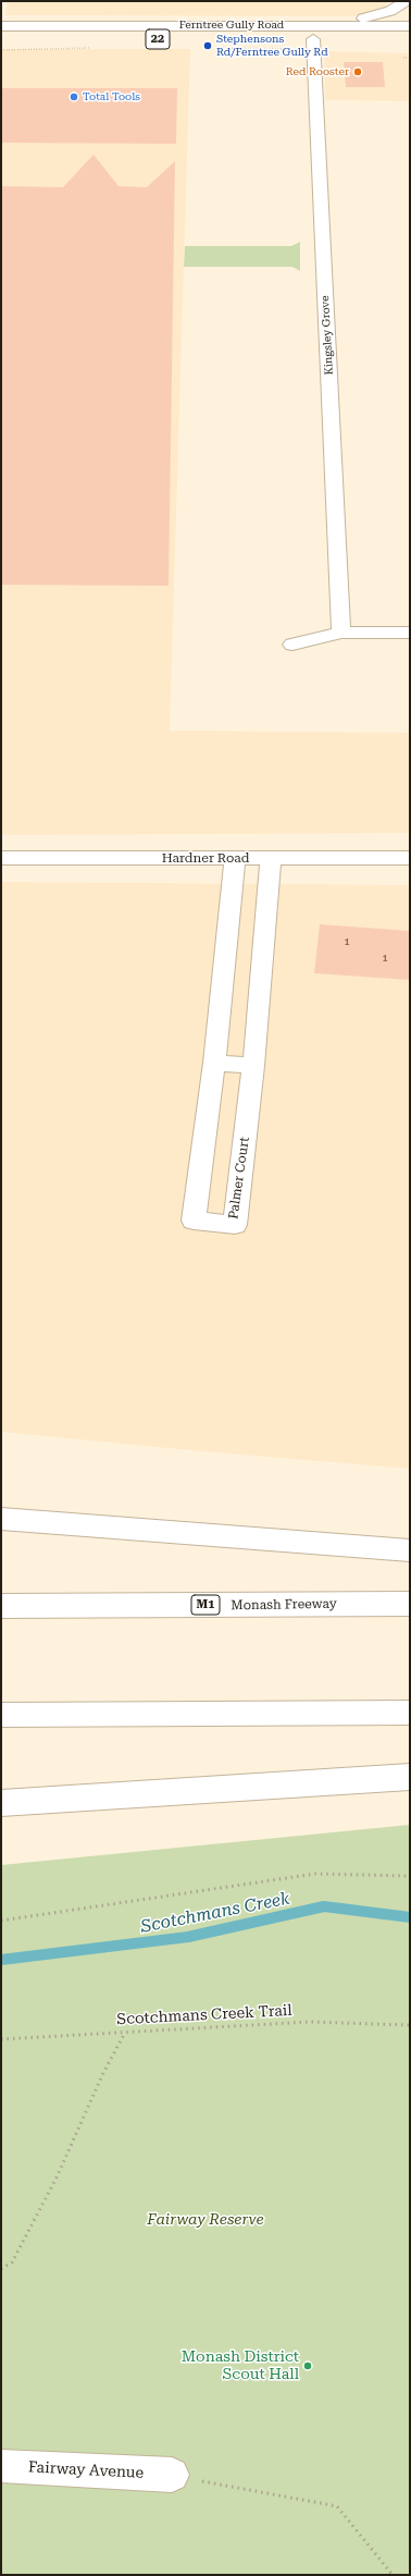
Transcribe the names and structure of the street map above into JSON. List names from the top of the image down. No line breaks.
{"streets":{"main road":["Ferntree Gully Road","22","Kingsley Grove","Hardner Road","Palmer Court","M1","Monash Freeway","Fairway Avenue"],"path":["Scotchmans Creek Trail"]},"crossings":[["Ferntree Gully Road","Kingsley Grove"],["Hardner Road","Palmer Court"]],"water":["Scotchmans Creek"],"parks":["Fairway Reserve"],"places":["Stephensons Rd/Ferntree Gully Rd","Red Rooster","Total Tools","Monash District Scout Hall"],"house_numbers":["1","1"]}
